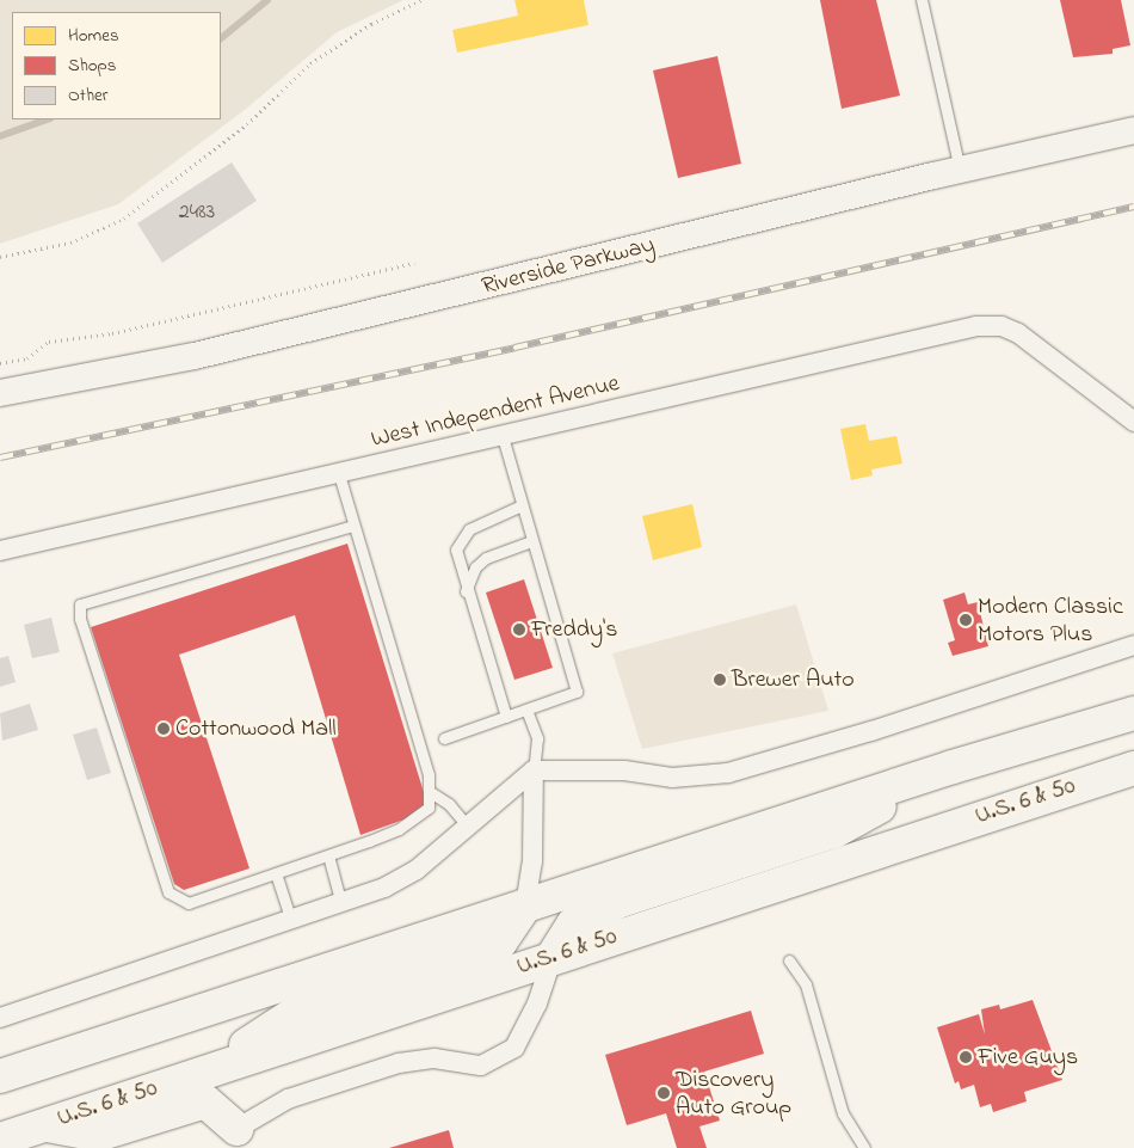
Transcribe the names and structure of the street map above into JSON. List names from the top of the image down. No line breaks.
{"streets":{"highway":["U.S. 6 & 50"],"main road":["Riverside Parkway"],"street":["West Independent Avenue"]},"places":["Modern Classic Motors Plus","Freddy's","Brewer Auto","Cottonwood Mall","Five Guys","Discovery Auto Group"],"house_numbers":["2483"],"legend":["Homes","Shops","Other"]}
